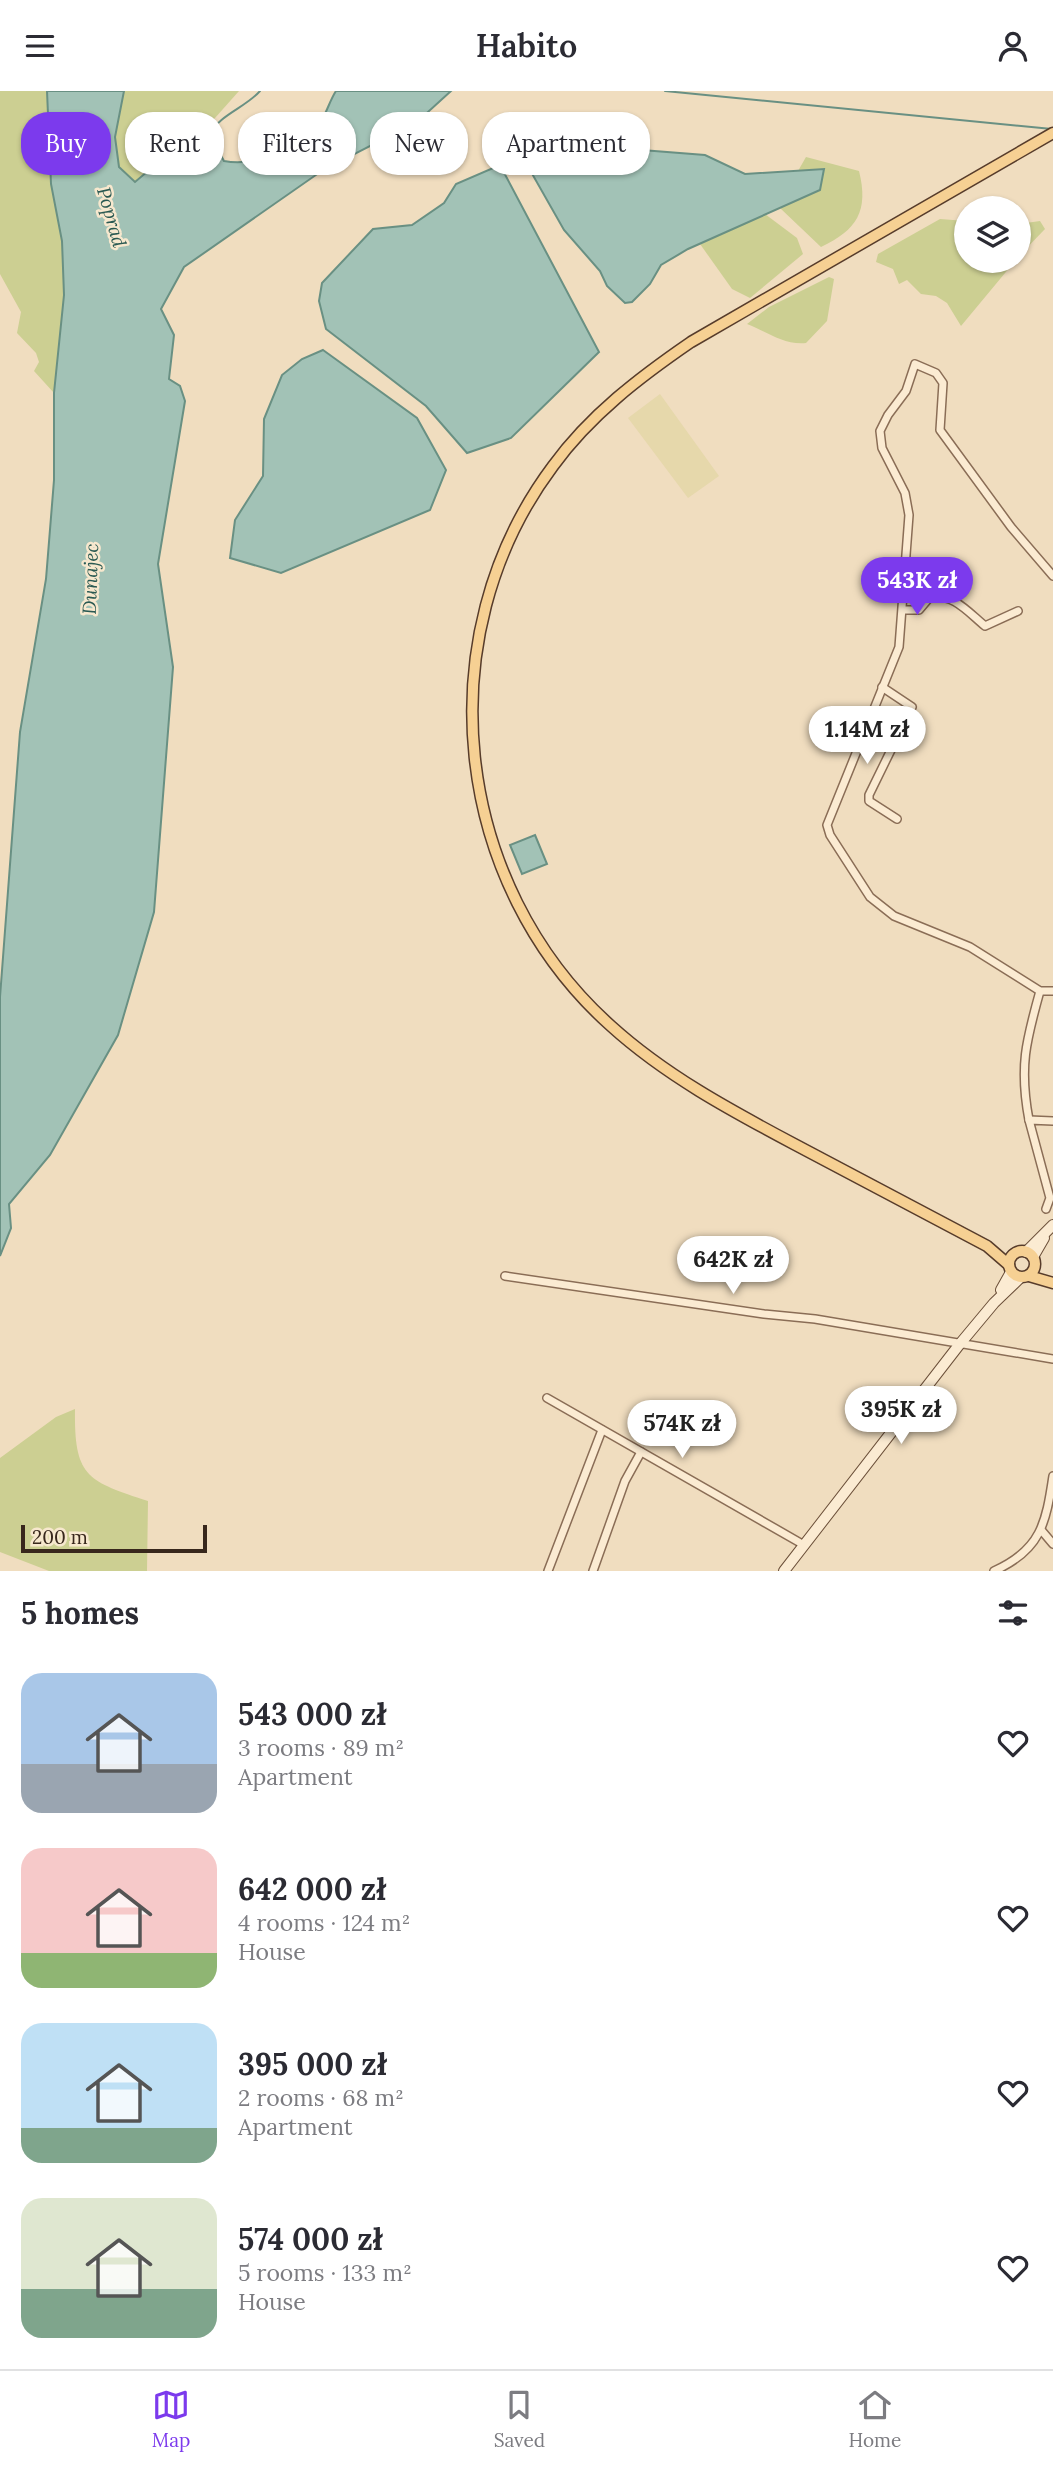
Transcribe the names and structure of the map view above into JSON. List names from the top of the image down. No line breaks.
{"water":["Poprad","Dunajec"],"scale_bar":"200 m","page":{"header":"Habito","chip":["Buy","Rent","Filters","New","Apartment"],"price":["543K zł","1.14M zł","642K zł","395K zł","574K zł"],"scale":"200 m","heading":"5 homes","list":[{"name":"543 000 zł","note":"3 rooms · 89 m² · Apartment"},{"name":"642 000 zł","note":"4 rooms · 124 m² · House"},{"name":"395 000 zł","note":"2 rooms · 68 m² · Apartment"},{"name":"574 000 zł","note":"5 rooms · 133 m² · House"}],"tabs":["Map","Saved","Home"]}}
